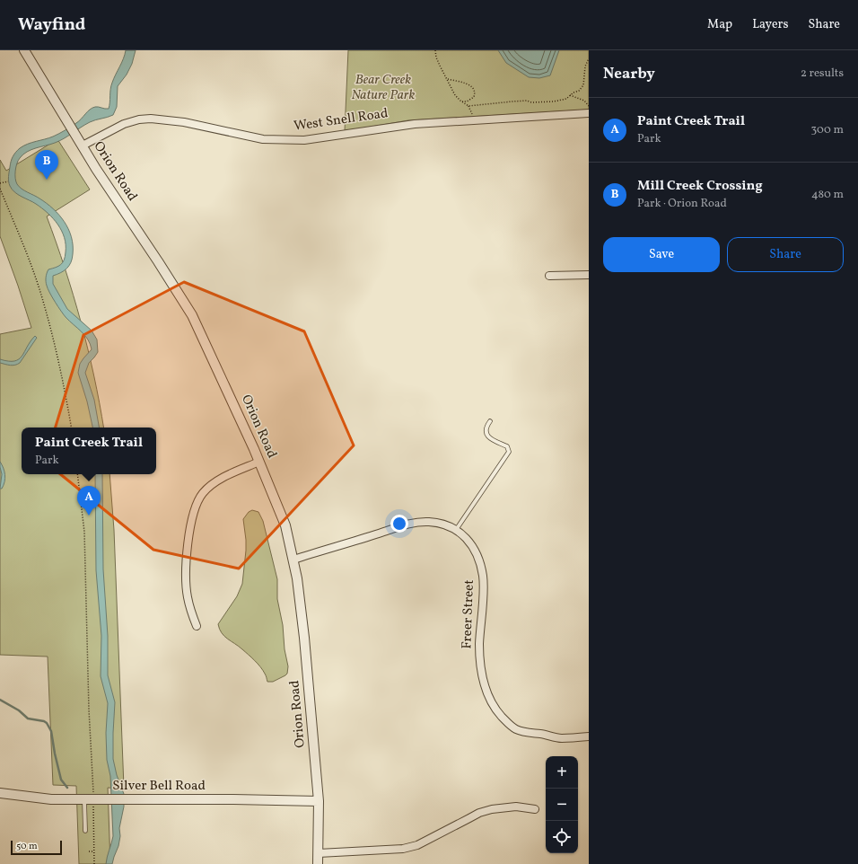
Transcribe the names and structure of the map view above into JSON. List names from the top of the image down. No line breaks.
{"streets":{"street":["West Snell Road","Orion Road","Freer Street","Silver Bell Road"]},"crossings":[["West Snell Road","Orion Road"],["Orion Road","Freer Street"],["Orion Road","Silver Bell Road"]],"parks":["Bear Creek Nature Park"],"scale_bar":"50 m","page":{"header":"Wayfind","nav":["Map","Layers","Share"],"heading":["Nearby","2 results"],"list":[{"mark":"A","name":"Paint Creek Trail","note":"Park","value":"300 m"},{"mark":"B","name":"Mill Creek Crossing","note":"Park · Orion Road","value":"480 m"}],"pins":["B","A"],"buttons":["Save","Share"],"popup":["Paint Creek Trail","Park"],"map_buttons":["+","−"],"scale":"50 m"}}
